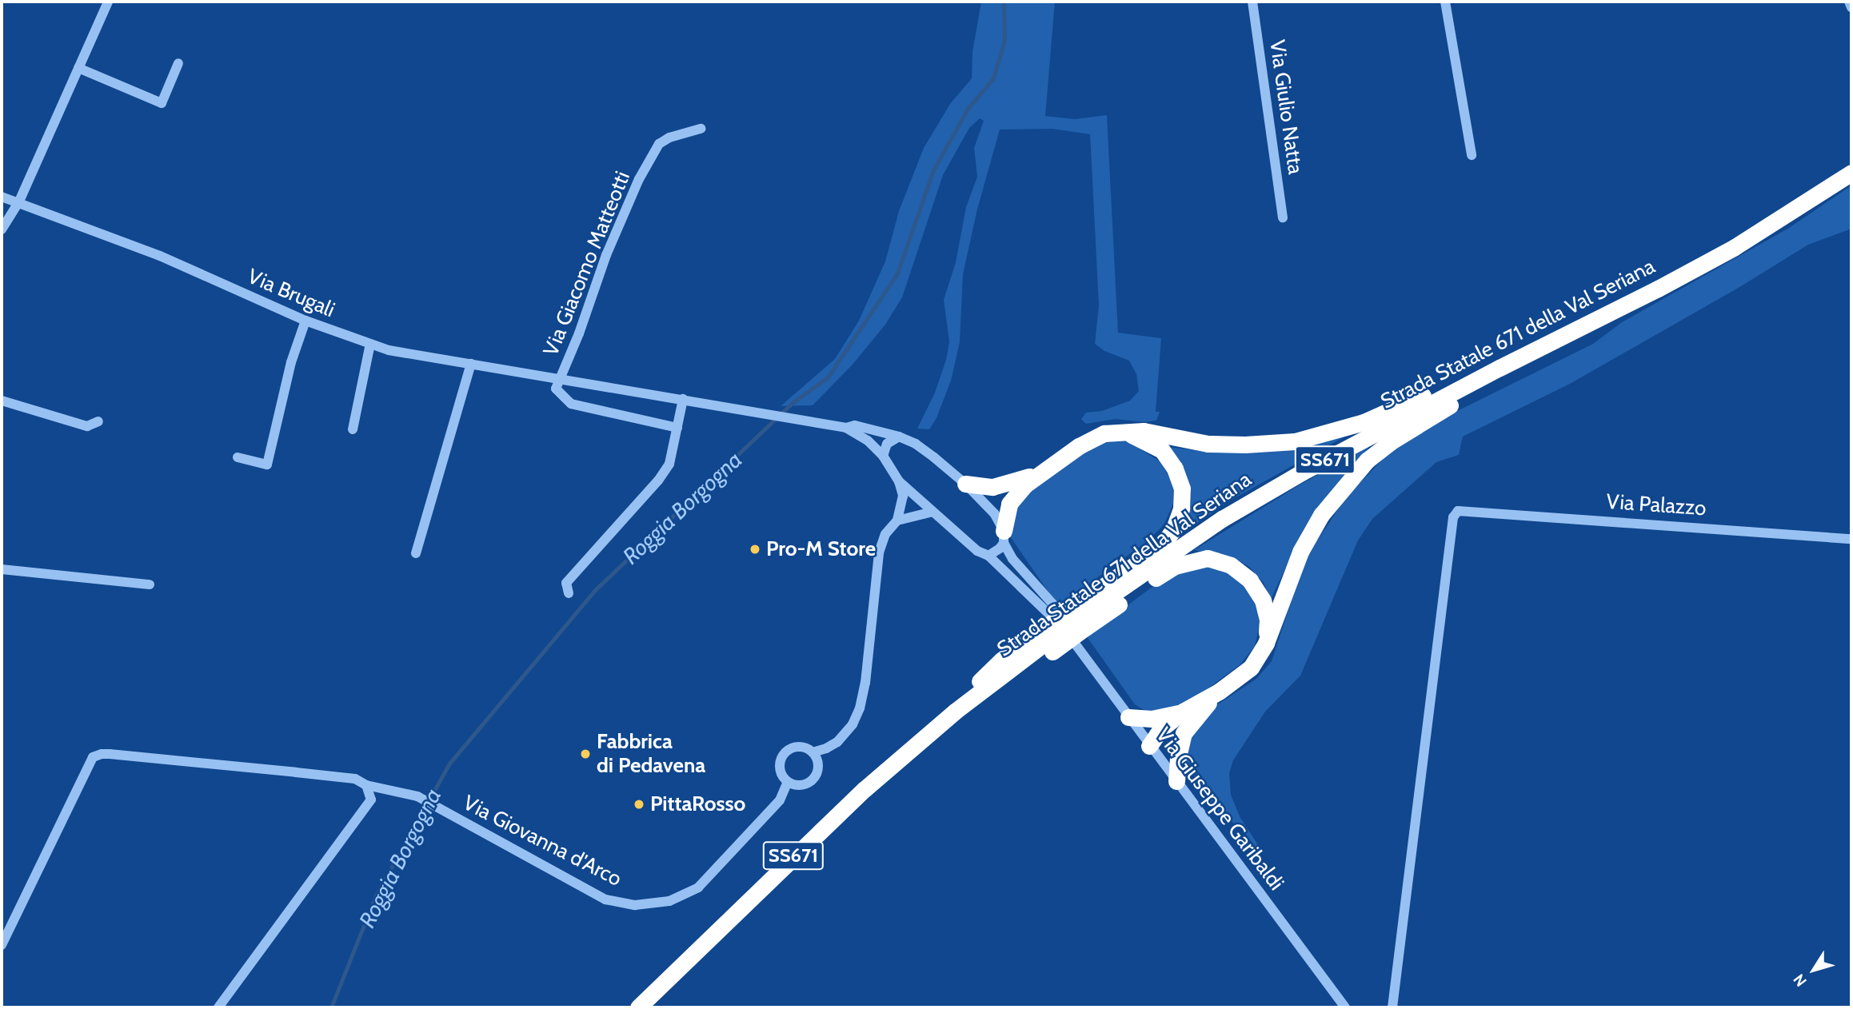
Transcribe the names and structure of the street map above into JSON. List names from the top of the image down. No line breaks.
{"streets":{"highway":["Strada Statale 671 della Val Seriana","SS671"],"street":["Via Giulio Natta","Via Giacomo Matteotti","Via Brugali","Via Palazzo","Via Giuseppe Garibaldi","Via Giovanna d'Arco"]},"crossings":[["Via Giacomo Matteotti","Via Brugali"],["Via Brugali","Via Giuseppe Garibaldi"]],"water":["Roggia Borgogna"],"places":["Pro-M Store","Fabbrica di Pedavena","PittaRosso"],"north":"bottom left"}
